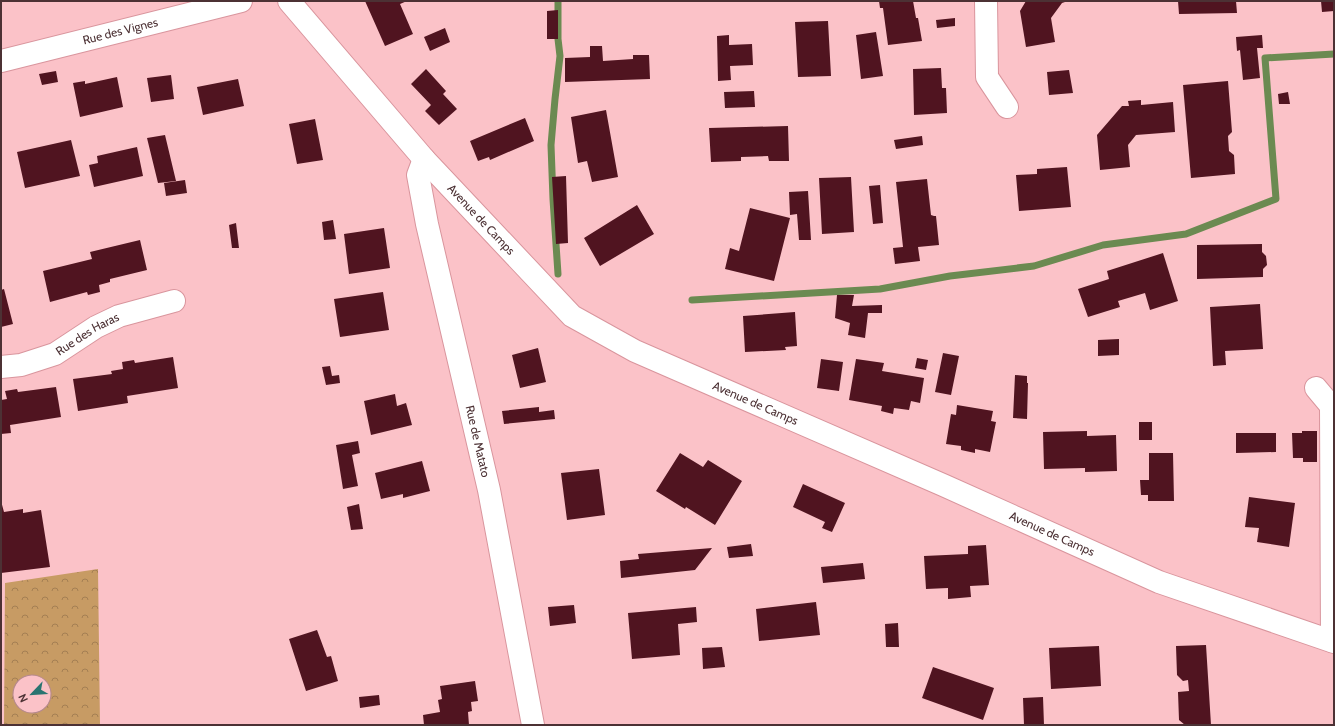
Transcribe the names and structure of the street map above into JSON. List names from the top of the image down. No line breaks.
{"streets":{"street":["Rue des Vignes","Avenue de Camps","Rue des Haras","Rue de Matato"]},"crossings":[["Avenue de Camps","Rue de Matato"]],"north":"bottom left"}
